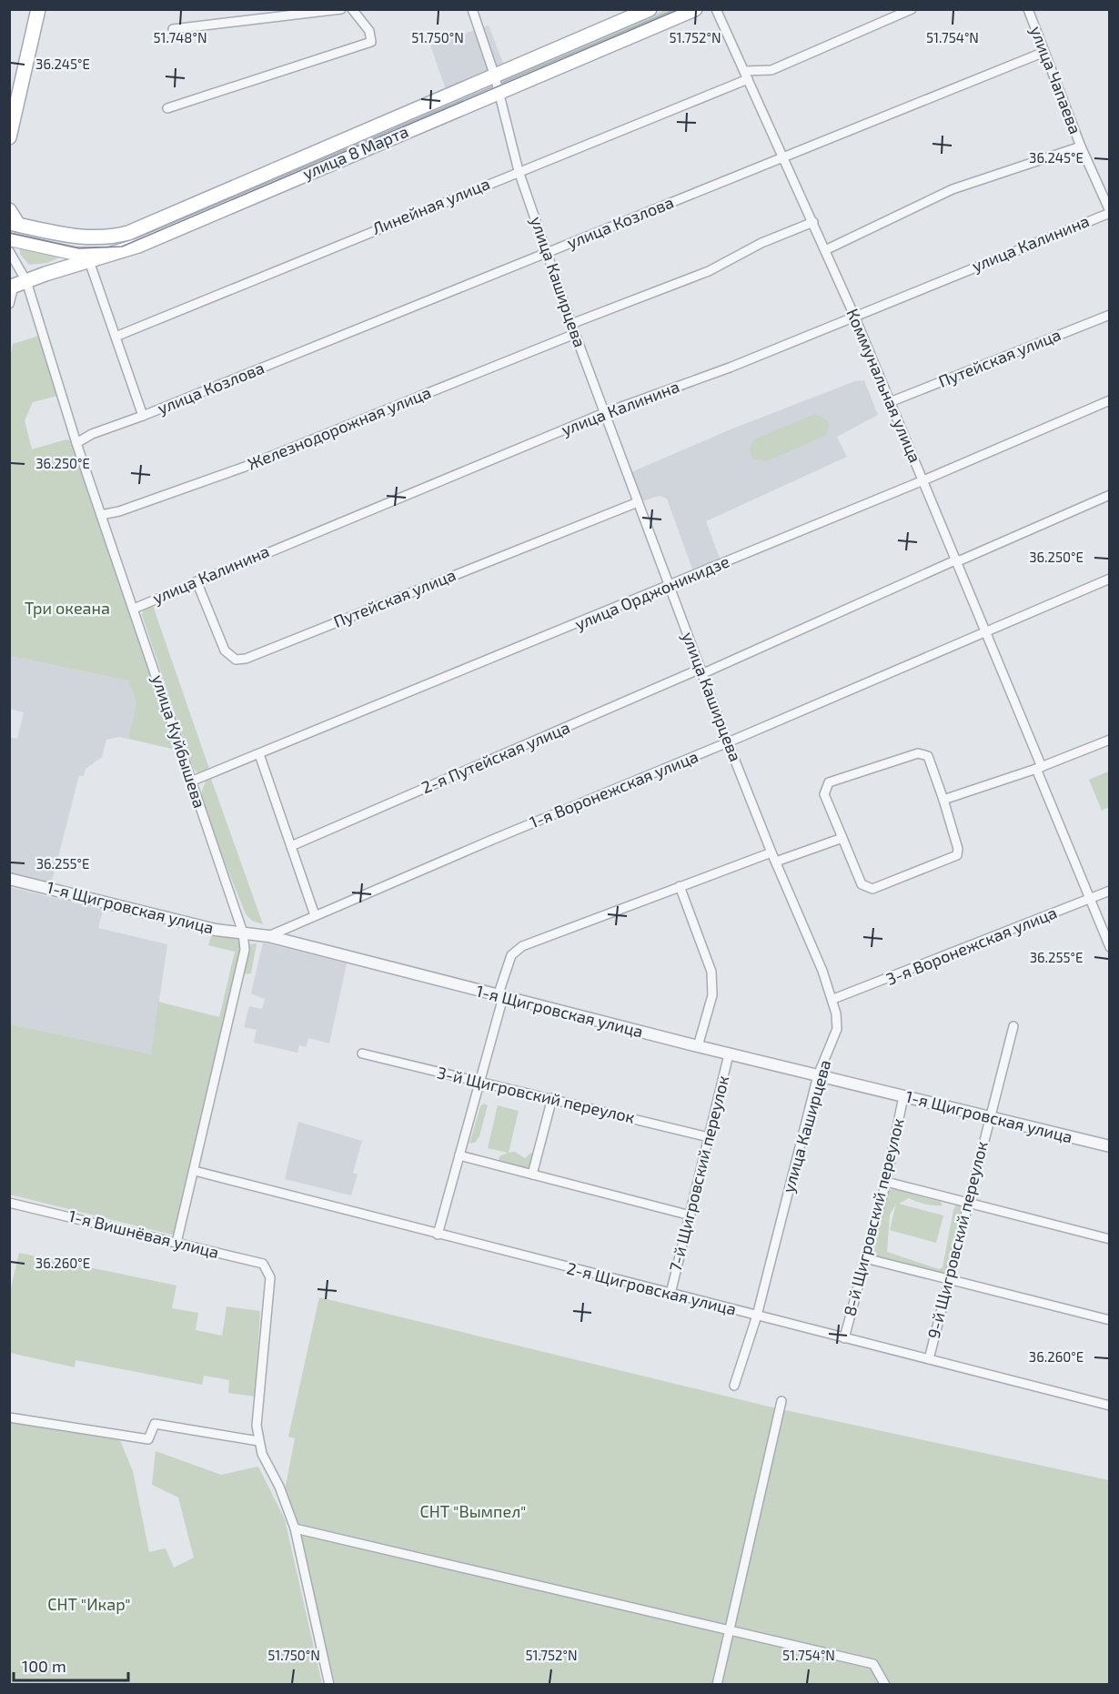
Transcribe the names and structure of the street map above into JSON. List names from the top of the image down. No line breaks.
{"streets":{"main road":["улица 8 Марта"],"street":["улица Чапаева","Линейная улица","улица Козлова","улица Калинина","улица Каширцева","Путейская улица","Коммунальная улица","Железнодорожная улица","улица Орджоникидзе","улица Куйбышева","2-я Путейская улица","1-я Воронежская улица","1-я Щигровская улица","3-я Воронежская улица","3-й Щигровский переулок","7-й Щигровский переулок","8-й Щигровский переулок","1-я Вишнёвая улица","9-й Щигровский переулок","2-я Щигровская улица"]},"crossings":[["улица Чапаева","улица Козлова"],["улица Чапаева","улица Калинина"],["улица 8 Марта","улица Каширцева"],["Линейная улица","улица Каширцева"],["Линейная улица","Коммунальная улица"],["улица Козлова","улица Каширцева"],["улица Козлова","Коммунальная улица"],["улица Козлова","улица Куйбышева"],["улица Калинина","улица Каширцева"],["улица Калинина","Путейская улица"],["улица Калинина","Коммунальная улица"],["улица Калинина","улица Куйбышева"],["улица Каширцева","Путейская улица"],["улица Каширцева","Железнодорожная улица"],["улица Каширцева","улица Орджоникидзе"],["улица Каширцева","2-я Путейская улица"],["улица Каширцева","1-я Воронежская улица"],["улица Каширцева","1-я Щигровская улица"],["улица Каширцева","3-я Воронежская улица"],["улица Каширцева","2-я Щигровская улица"],["Путейская улица","Коммунальная улица"],["Коммунальная улица","улица Орджоникидзе"],["Коммунальная улица","2-я Путейская улица"],["Коммунальная улица","1-я Воронежская улица"],["Коммунальная улица","3-я Воронежская улица"],["Железнодорожная улица","улица Куйбышева"],["улица Орджоникидзе","улица Куйбышева"],["улица Куйбышева","1-я Щигровская улица"],["улица Куйбышева","1-я Вишнёвая улица"],["улица Куйбышева","2-я Щигровская улица"],["1-я Воронежская улица","1-я Щигровская улица"],["1-я Щигровская улица","7-й Щигровский переулок"],["1-я Щигровская улица","8-й Щигровский переулок"],["1-я Щигровская улица","9-й Щигровский переулок"],["3-й Щигровский переулок","7-й Щигровский переулок"],["7-й Щигровский переулок","2-я Щигровская улица"],["8-й Щигровский переулок","2-я Щигровская улица"],["9-й Щигровский переулок","2-я Щигровская улица"]],"parks":["Три океана","СНТ \"Вымпел\"","СНТ \"Икар\""],"scale_bar":"100 m","coordinates":["51.748°N","51.750°N","51.752°N","51.754°N","36.245°E","36.250°E","36.255°E","36.260°E"]}
